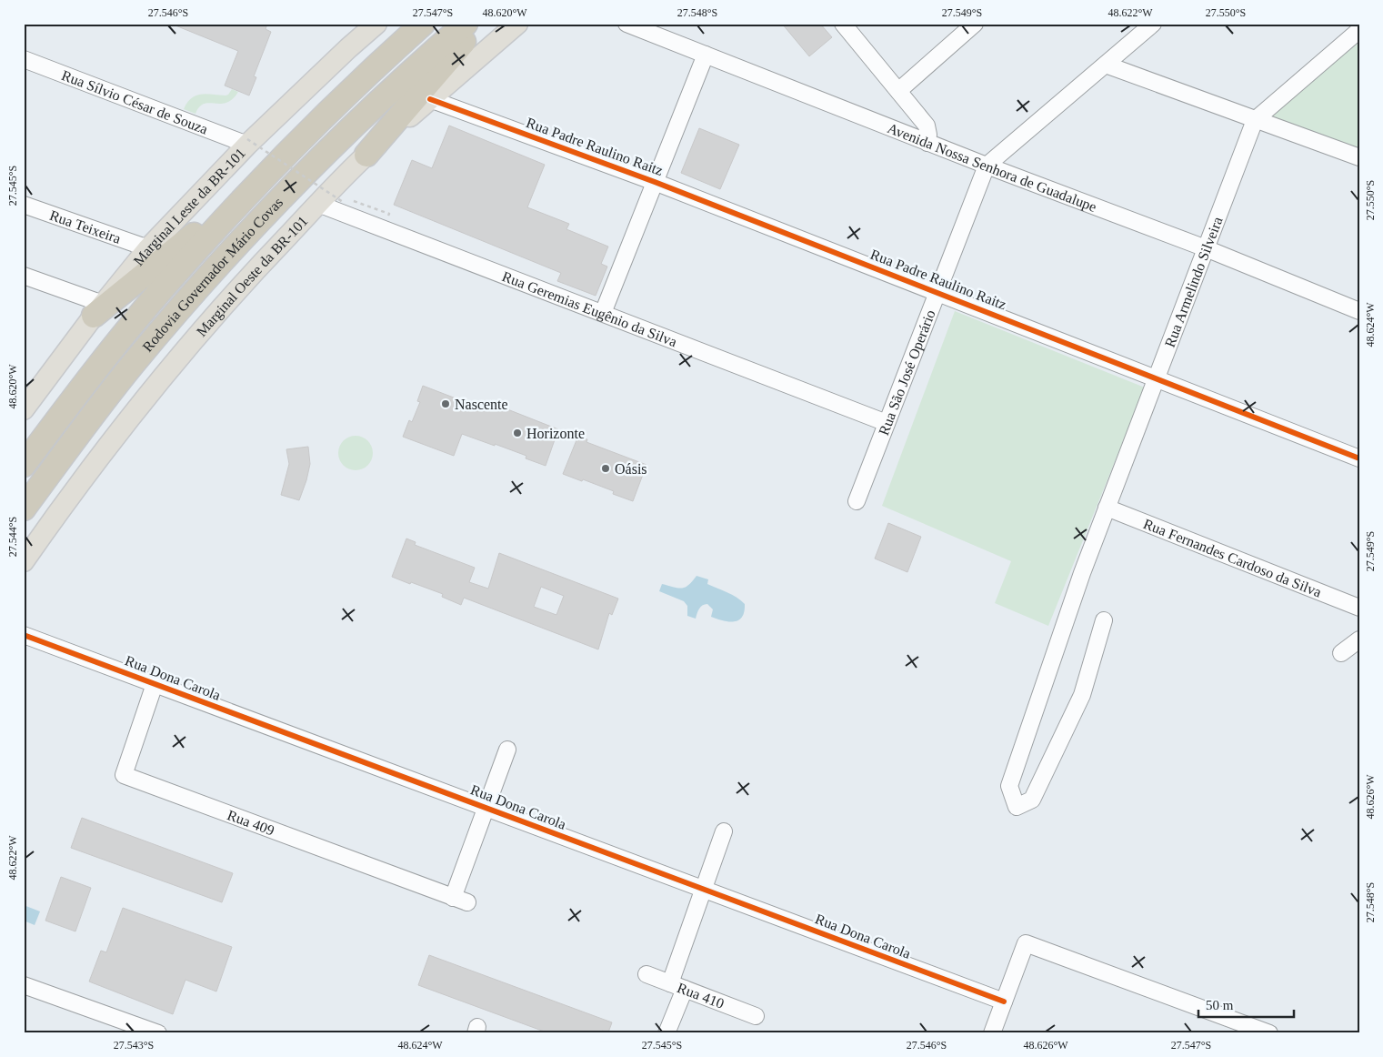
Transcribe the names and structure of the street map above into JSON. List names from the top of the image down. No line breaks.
{"streets":{"highway":["Rodovia Governador Mário Covas"],"main road":["Marginal Leste da BR-101","Marginal Oeste da BR-101"],"street":["Rua Sílvio César de Souza","Rua Padre Raulino Raitz","Avenida Nossa Senhora de Guadalupe","Rua Teixeira","Rua Armelindo Silveira","Rua Geremias Eugênio da Silva","Rua São José Operário","Rua Fernandes Cardoso da Silva","Rua Dona Carola","Rua 409","Rua 410"]},"crossings":[["Rua Sílvio César de Souza","Marginal Leste da BR-101"],["Rua Padre Raulino Raitz","Marginal Oeste da BR-101"],["Rua Padre Raulino Raitz","Rua Armelindo Silveira"],["Rua Padre Raulino Raitz","Rua São José Operário"],["Avenida Nossa Senhora de Guadalupe","Rua Armelindo Silveira"],["Avenida Nossa Senhora de Guadalupe","Rua São José Operário"],["Marginal Leste da BR-101","Rua Teixeira"],["Marginal Oeste da BR-101","Rua Geremias Eugênio da Silva"],["Rua Armelindo Silveira","Rua Fernandes Cardoso da Silva"],["Rua Geremias Eugênio da Silva","Rua São José Operário"],["Rua Dona Carola","Rua 409"]],"places":["Nascente","Horizonte","Oásis"],"scale_bar":"50 m","coordinates":["27.546°S","27.547°S","48.620°W","27.548°S","27.549°S","48.622°W","27.550°S","27.545°S","48.624°W","27.544°S","48.626°W","27.543°S"]}
